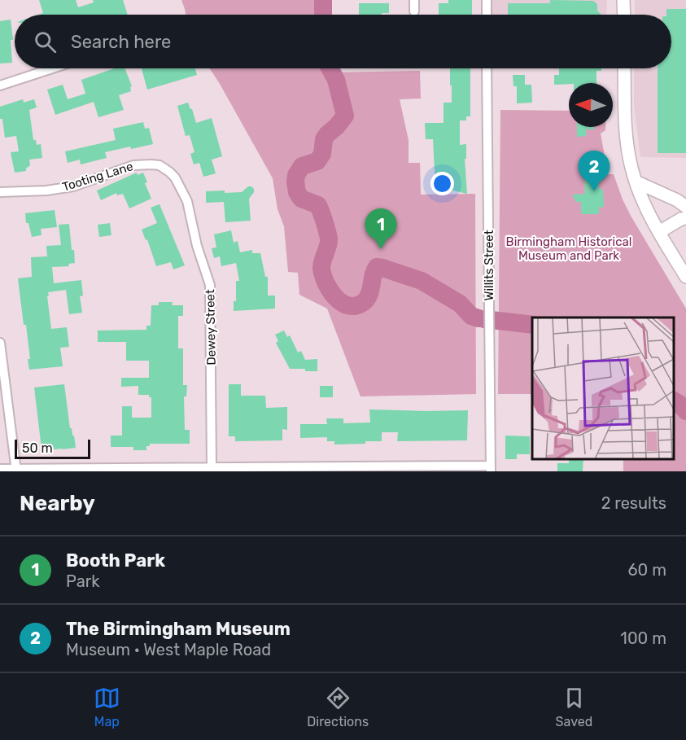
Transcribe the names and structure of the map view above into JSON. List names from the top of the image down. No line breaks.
{"streets":{"street":["Tooting Lane","Willits Street","Dewey Street"]},"crossings":[["Tooting Lane","Dewey Street"]],"parks":["Birmingham Historical Museum and Park"],"scale_bar":"50 m","north":"left","page":{"search":"Search here","pins":["2","1"],"scale":"50 m","heading":["Nearby","2 results"],"list":[{"mark":"1","name":"Booth Park","note":"Park","value":"60 m"},{"mark":"2","name":"The Birmingham Museum","note":"Museum · West Maple Road","value":"100 m"}],"nav":["Map","Directions","Saved"]}}
